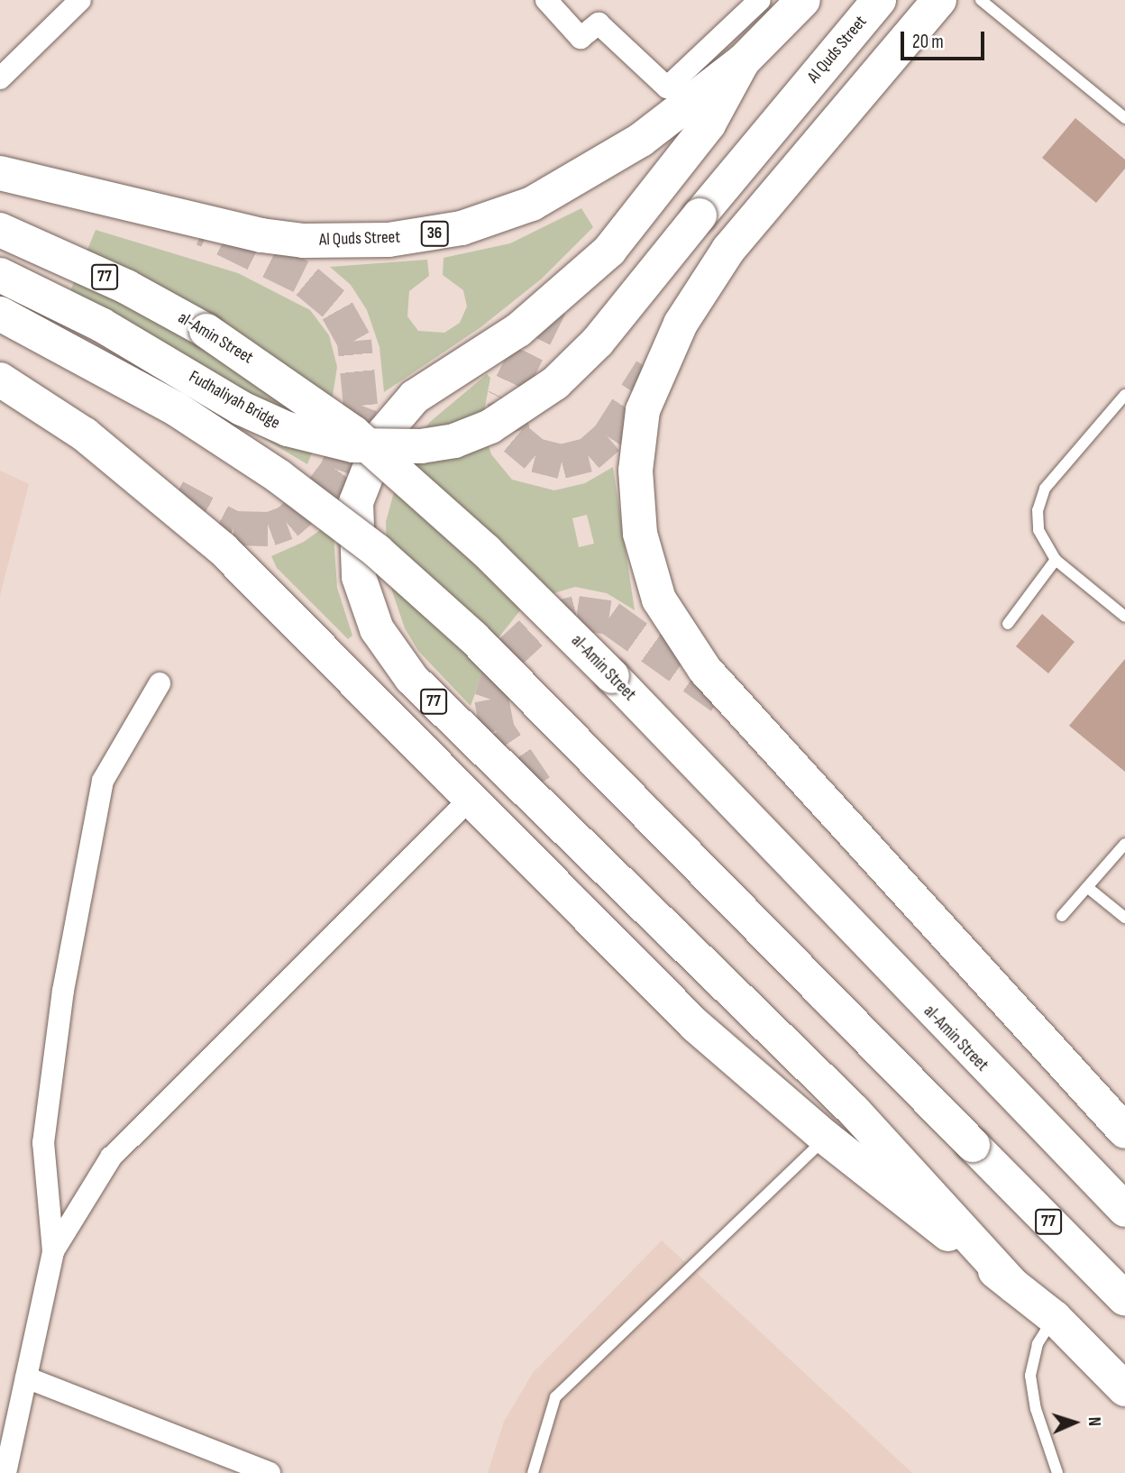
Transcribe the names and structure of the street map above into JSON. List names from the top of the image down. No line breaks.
{"streets":{"main road":["Al Quds Street","36","77","al-Amin Street","Fudhaliyah Bridge"]},"crossings":[["Al Quds Street","77"],["Al Quds Street","Fudhaliyah Bridge"]],"scale_bar":"20 m","north":"right"}
